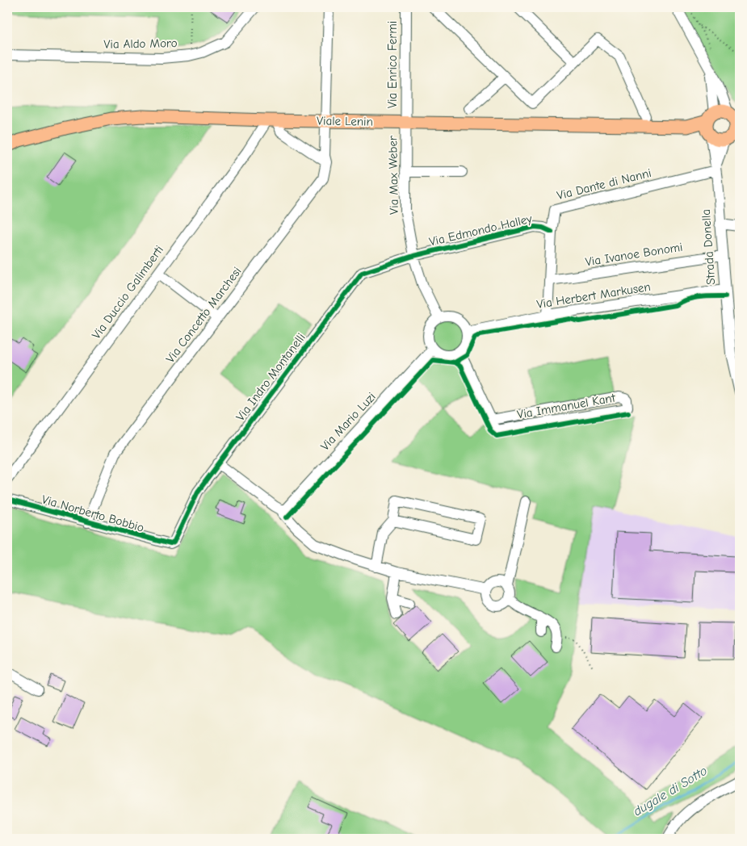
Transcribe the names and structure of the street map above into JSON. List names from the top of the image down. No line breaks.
{"streets":{"main road":["Viale Lenin"],"street":["Via Aldo Moro","Via Enrico Fermi","Via Max Weber","Via Dante di Nanni","Via Edmondo Halley","Strada Donella","Via Ivanoe Bonomi","Via Duccio Galimberti","Via Herbert Markusen","Via Concetto Marchesi","Via Indro Montanelli","Via Immanuel Kant","Via Mario Luzi","Via Norberto Bobbio"]},"crossings":[["Via Enrico Fermi","Viale Lenin"],["Via Enrico Fermi","Via Max Weber"],["Viale Lenin","Via Max Weber"],["Viale Lenin","Strada Donella"],["Viale Lenin","Via Duccio Galimberti"],["Viale Lenin","Via Concetto Marchesi"],["Via Max Weber","Via Edmondo Halley"],["Via Max Weber","Via Herbert Markusen"],["Via Max Weber","Via Indro Montanelli"],["Via Max Weber","Via Immanuel Kant"],["Via Max Weber","Via Mario Luzi"],["Via Dante di Nanni","Via Edmondo Halley"],["Via Dante di Nanni","Strada Donella"],["Via Dante di Nanni","Via Ivanoe Bonomi"],["Via Dante di Nanni","Via Herbert Markusen"],["Via Edmondo Halley","Via Indro Montanelli"],["Strada Donella","Via Ivanoe Bonomi"],["Strada Donella","Via Herbert Markusen"],["Via Herbert Markusen","Via Immanuel Kant"],["Via Herbert Markusen","Via Mario Luzi"],["Via Concetto Marchesi","Via Norberto Bobbio"],["Via Indro Montanelli","Via Norberto Bobbio"],["Via Immanuel Kant","Via Mario Luzi"]],"water":["dugale di Sotto"]}
